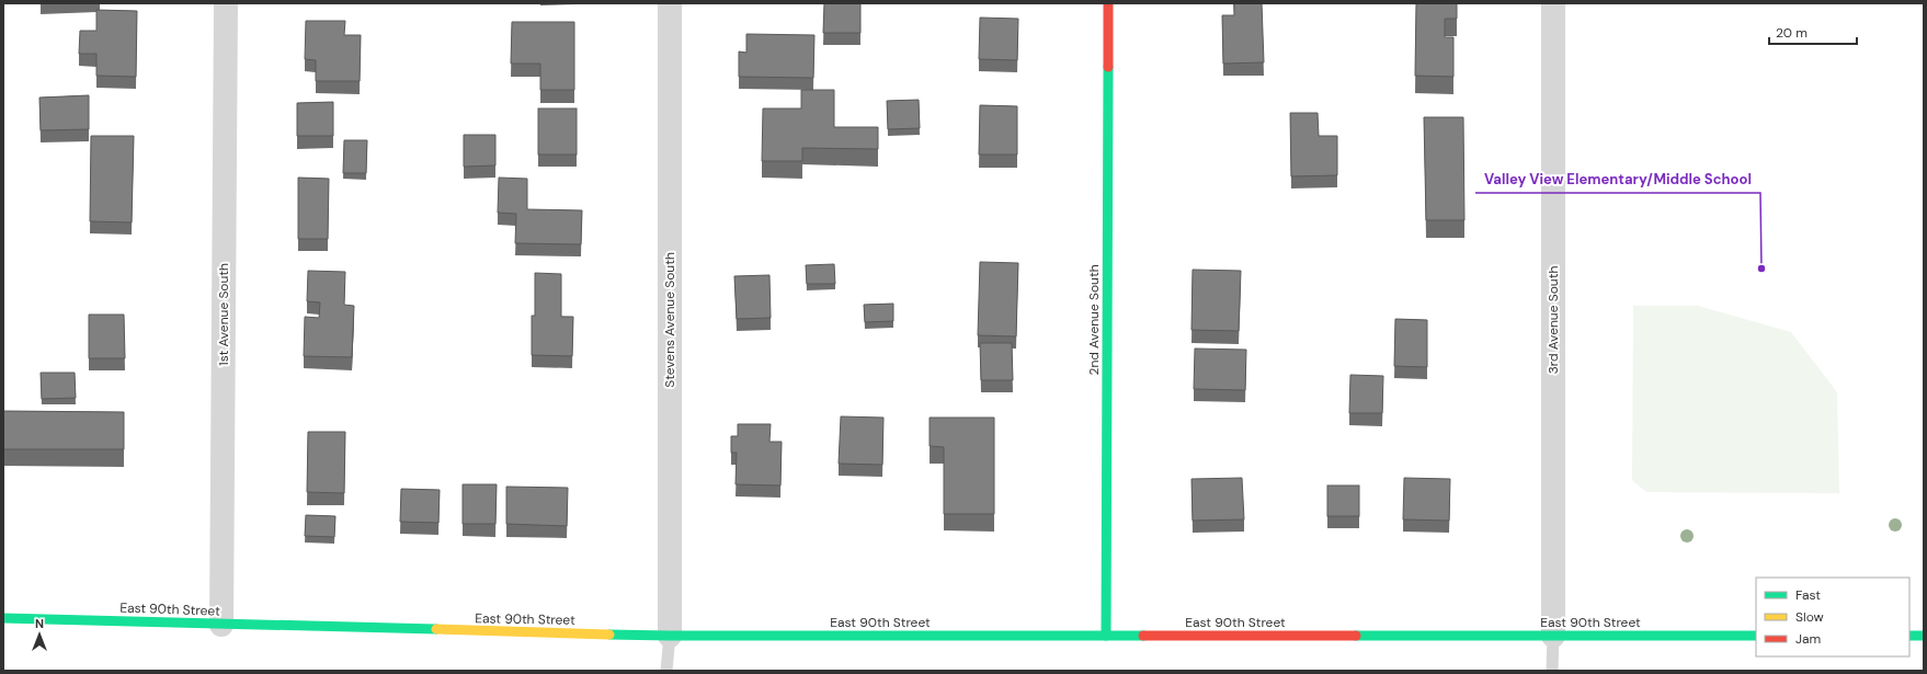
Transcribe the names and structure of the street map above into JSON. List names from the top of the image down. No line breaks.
{"streets":{"street":["1st Avenue South","Stevens Avenue South","2nd Avenue South","3rd Avenue South","East 90th Street"]},"crossings":[["1st Avenue South","East 90th Street"],["Stevens Avenue South","East 90th Street"],["2nd Avenue South","East 90th Street"],["3rd Avenue South","East 90th Street"]],"places":["Valley View Elementary/Middle School"],"legend":["Fast","Slow","Jam"],"scale_bar":"20 m","north":"top"}
